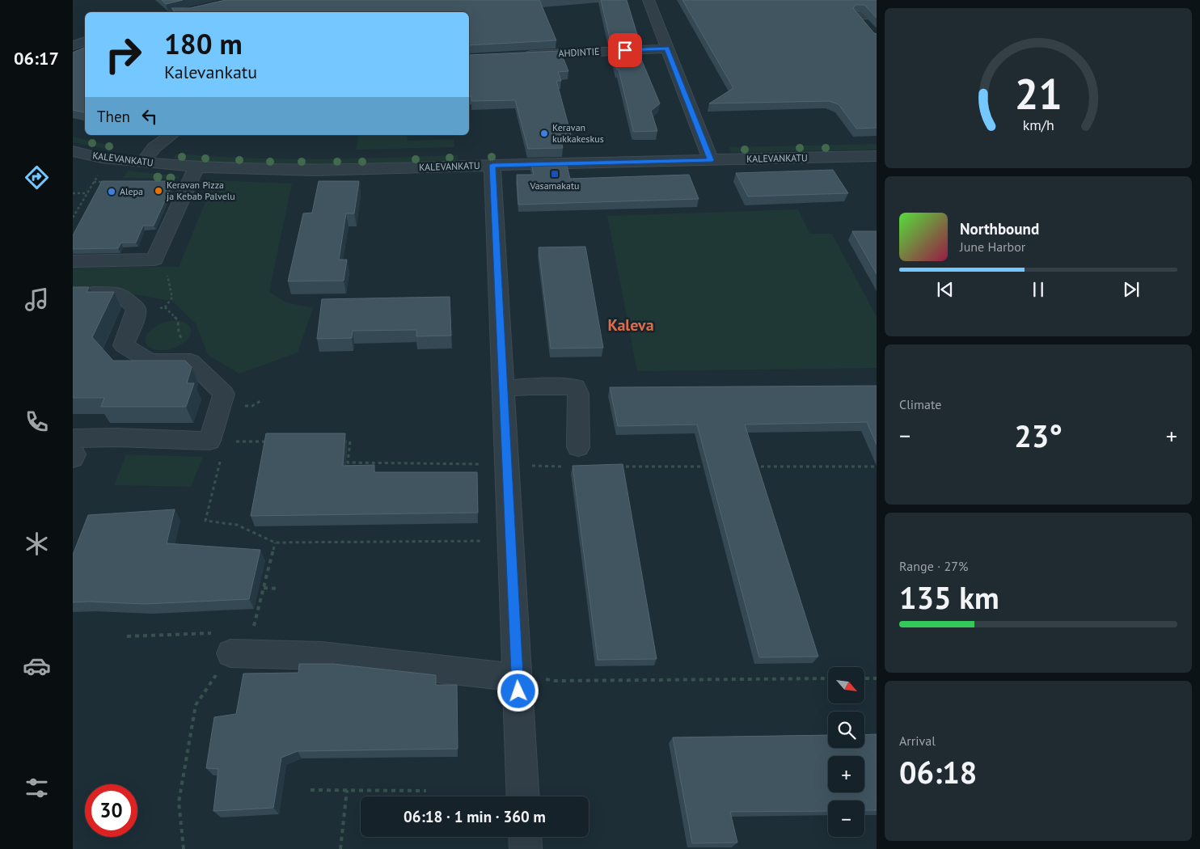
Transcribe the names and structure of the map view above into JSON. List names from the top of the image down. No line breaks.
{"streets":{"street":["AHDINTIE","KALEVANKATU"]},"districts":["Kaleva"],"places":{"other":["Keravan kukkakeskus","Keravan Pizza ja Kebab Palvelu","Alepa"],"transit":["Vasamakatu"]},"north":"bottom right","page":{"tabs":"06:17","turn":["180 m","Kalevankatu"],"then":"Then","song":["Northbound","June Harbor"],"tile":["Climate",["Range · 27%","135 km"],["Arrival","06:18"]],"heat":["−","23°","+"],"map_buttons":["+","−"],"limit":"30","trip":"06:18 · 1 min · 360 m","gauge":["21","km/h"]}}
